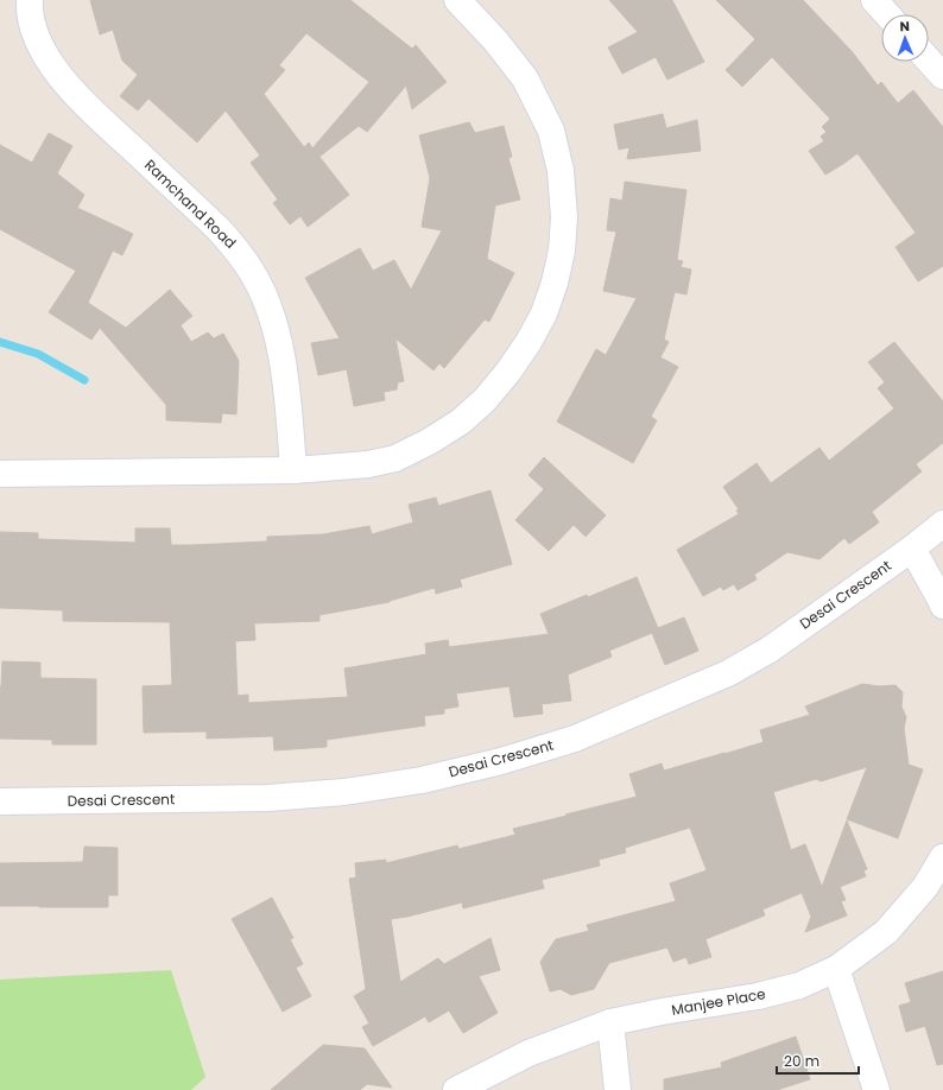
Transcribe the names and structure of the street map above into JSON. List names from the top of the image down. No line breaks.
{"streets":{"street":["Ramchand Road","Desai Crescent","Manjee Place"]},"scale_bar":"20 m","north":"top"}
